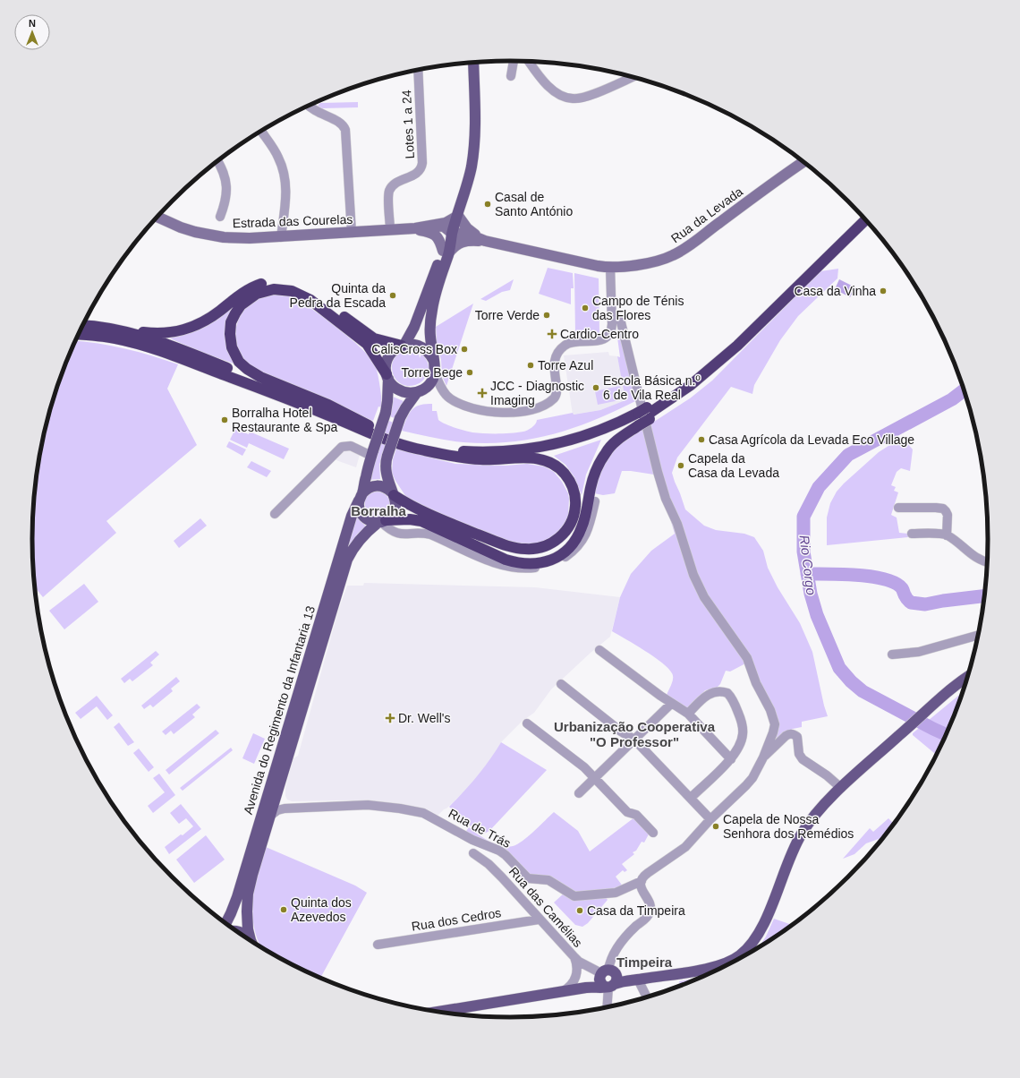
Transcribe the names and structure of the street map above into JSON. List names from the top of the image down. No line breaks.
{"streets":{"main road":["Avenida do Regimento da Infantaria 13"],"street":["Lotes 1 a 24","Rua da Levada","Estrada das Courelas","Rua de Trás","Rua das Camélias","Rua dos Cedros"]},"crossings":[["Lotes 1 a 24","Estrada das Courelas"],["Rua das Camélias","Rua dos Cedros"]],"districts":["Borralha","Urbanização Cooperativa \"O Professor\"","Timpeira"],"water":["Rio Corgo"],"places":{"other":["Casal de Santo António","Casa da Vinha","Quinta da Pedra da Escada","Campo de Ténis das Flores","Torre Verde","CalisCross Box","Torre Azul","Torre Bege","Escola Básica n.º 6 de Vila Real","Borralha Hotel Restaurante & Spa","Casa Agrícola da Levada Eco Village","Capela da Casa da Levada","Capela de Nossa Senhora dos Remédios","Quinta dos Azevedos","Casa da Timpeira"],"health":["Cardio-Centro","JCC - Diagnostic Imaging","Dr. Well's"]},"north":"top"}
